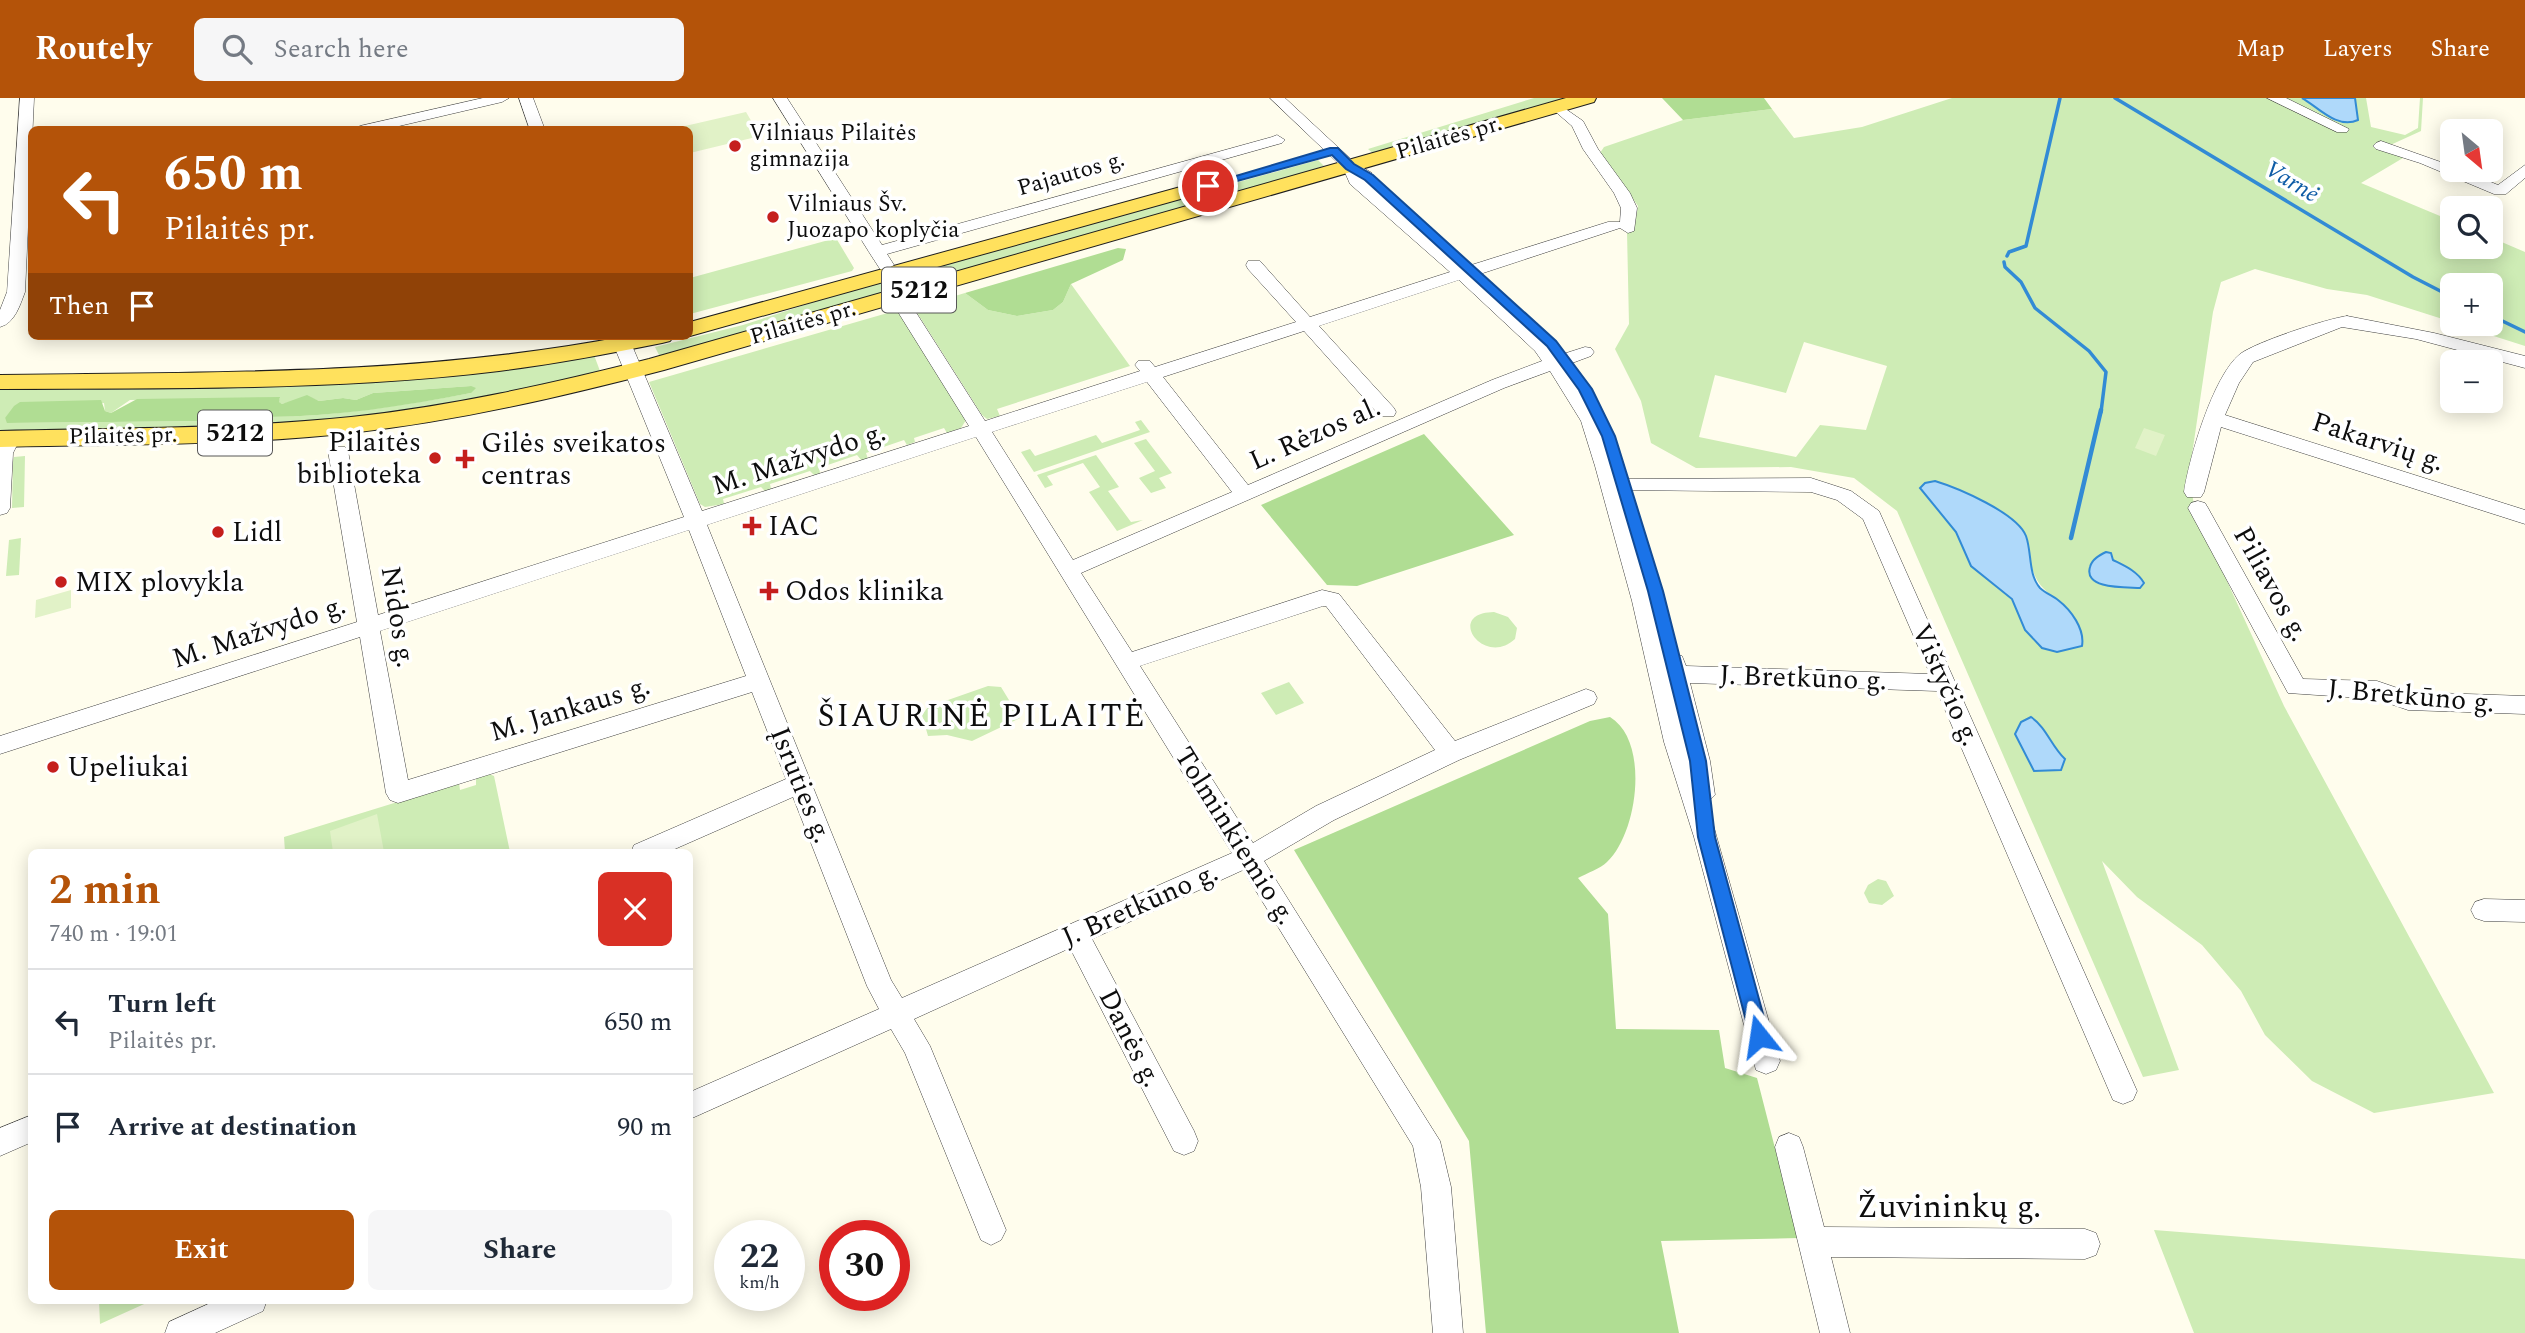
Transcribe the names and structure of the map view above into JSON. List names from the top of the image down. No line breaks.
{"streets":{"main road":["Pilaitės pr.","5212"],"street":["Pajautos g.","L. Rėzos al.","Pakarvių g.","M. Mažvydo g.","Piliavos g.","Nidos g.","J. Bretkūno g.","Vištyčio g.","M. Jankaus g.","Įsruties g.","Tolminkiemio g.","Danės g.","Žuvininkų g."]},"crossings":[["Pilaitės pr.","M. Mažvydo g."],["Pilaitės pr.","Įsruties g."],["Pilaitės pr.","Tolminkiemio g."],["Pajautos g.","Tolminkiemio g."],["L. Rėzos al.","Tolminkiemio g."],["Pakarvių g.","Piliavos g."],["M. Mažvydo g.","Nidos g."],["M. Mažvydo g.","Įsruties g."],["M. Mažvydo g.","Tolminkiemio g."],["Piliavos g.","J. Bretkūno g."],["Nidos g.","M. Jankaus g."],["J. Bretkūno g.","Vištyčio g."],["J. Bretkūno g.","Įsruties g."],["J. Bretkūno g.","Tolminkiemio g."],["J. Bretkūno g.","Danės g."],["M. Jankaus g.","Įsruties g."]],"districts":["ŠIAURINĖ PILAITĖ"],"water":["Varnė"],"places":{"other":["Vilniaus Pilaitės gimnazija","Vilniaus Šv. Juozapo koplyčia","Pilaitės biblioteka","Lidl","MIX plovykla","Upeliukai"],"health":["Gilės sveikatos centras","IAC","Odos klinika"]},"north":"bottom right","page":{"header":"Routely","search":"Search here","nav":["Map","Layers","Share"],"map_buttons":["+","−"],"turn":["650 m","Pilaitės pr."],"then":"Then","heading":["2 min","740 m · 19:01"],"list":[{"name":"Turn left","note":"Pilaitės pr.","value":"650 m"},{"name":"Arrive at destination","value":"90 m"}],"buttons":["Exit","Share"],"speed":"22 km/h","limit":"30"}}
